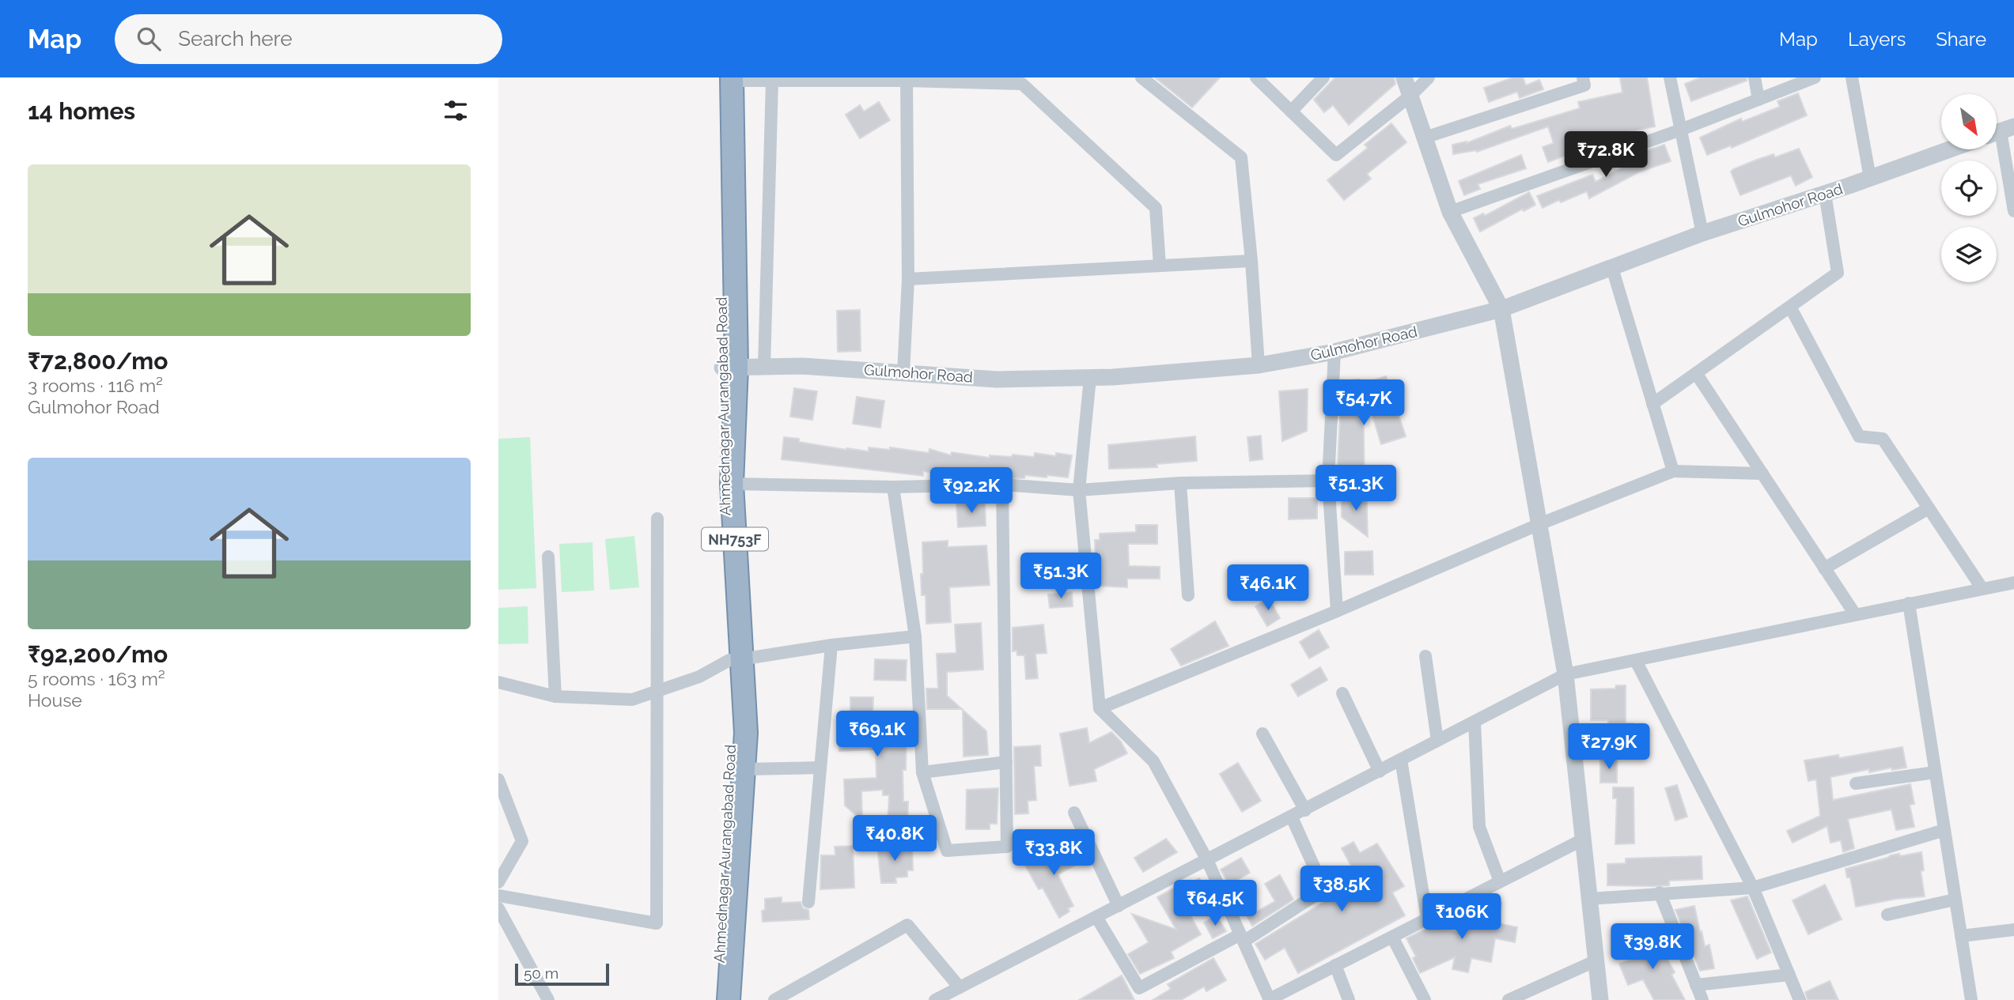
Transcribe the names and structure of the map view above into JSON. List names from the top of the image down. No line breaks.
{"streets":{"highway":["Ahmednagar Aurangabad Road","NH753F"],"street":["Gulmohor Road"]},"crossings":[["Gulmohor Road","Ahmednagar Aurangabad Road"],["Gulmohor Road","NH753F"],["Ahmednagar Aurangabad Road","NH753F"]],"scale_bar":"50 m","north":"bottom right","page":{"header":"Map","search":"Search here","nav":["Map","Layers","Share"],"heading":"14 homes","price":["₹72.8K","₹54.7K","₹51.3K","₹92.2K","₹51.3K","₹46.1K","₹69.1K","₹27.9K","₹40.8K","₹33.8K","₹38.5K","₹64.5K","₹106K","₹39.8K"],"list":[{"name":"₹72,800/mo","note":"3 rooms · 116 m² · Gulmohor Road"},{"name":"₹92,200/mo","note":"5 rooms · 163 m² · House"}],"scale":"50 m"}}
